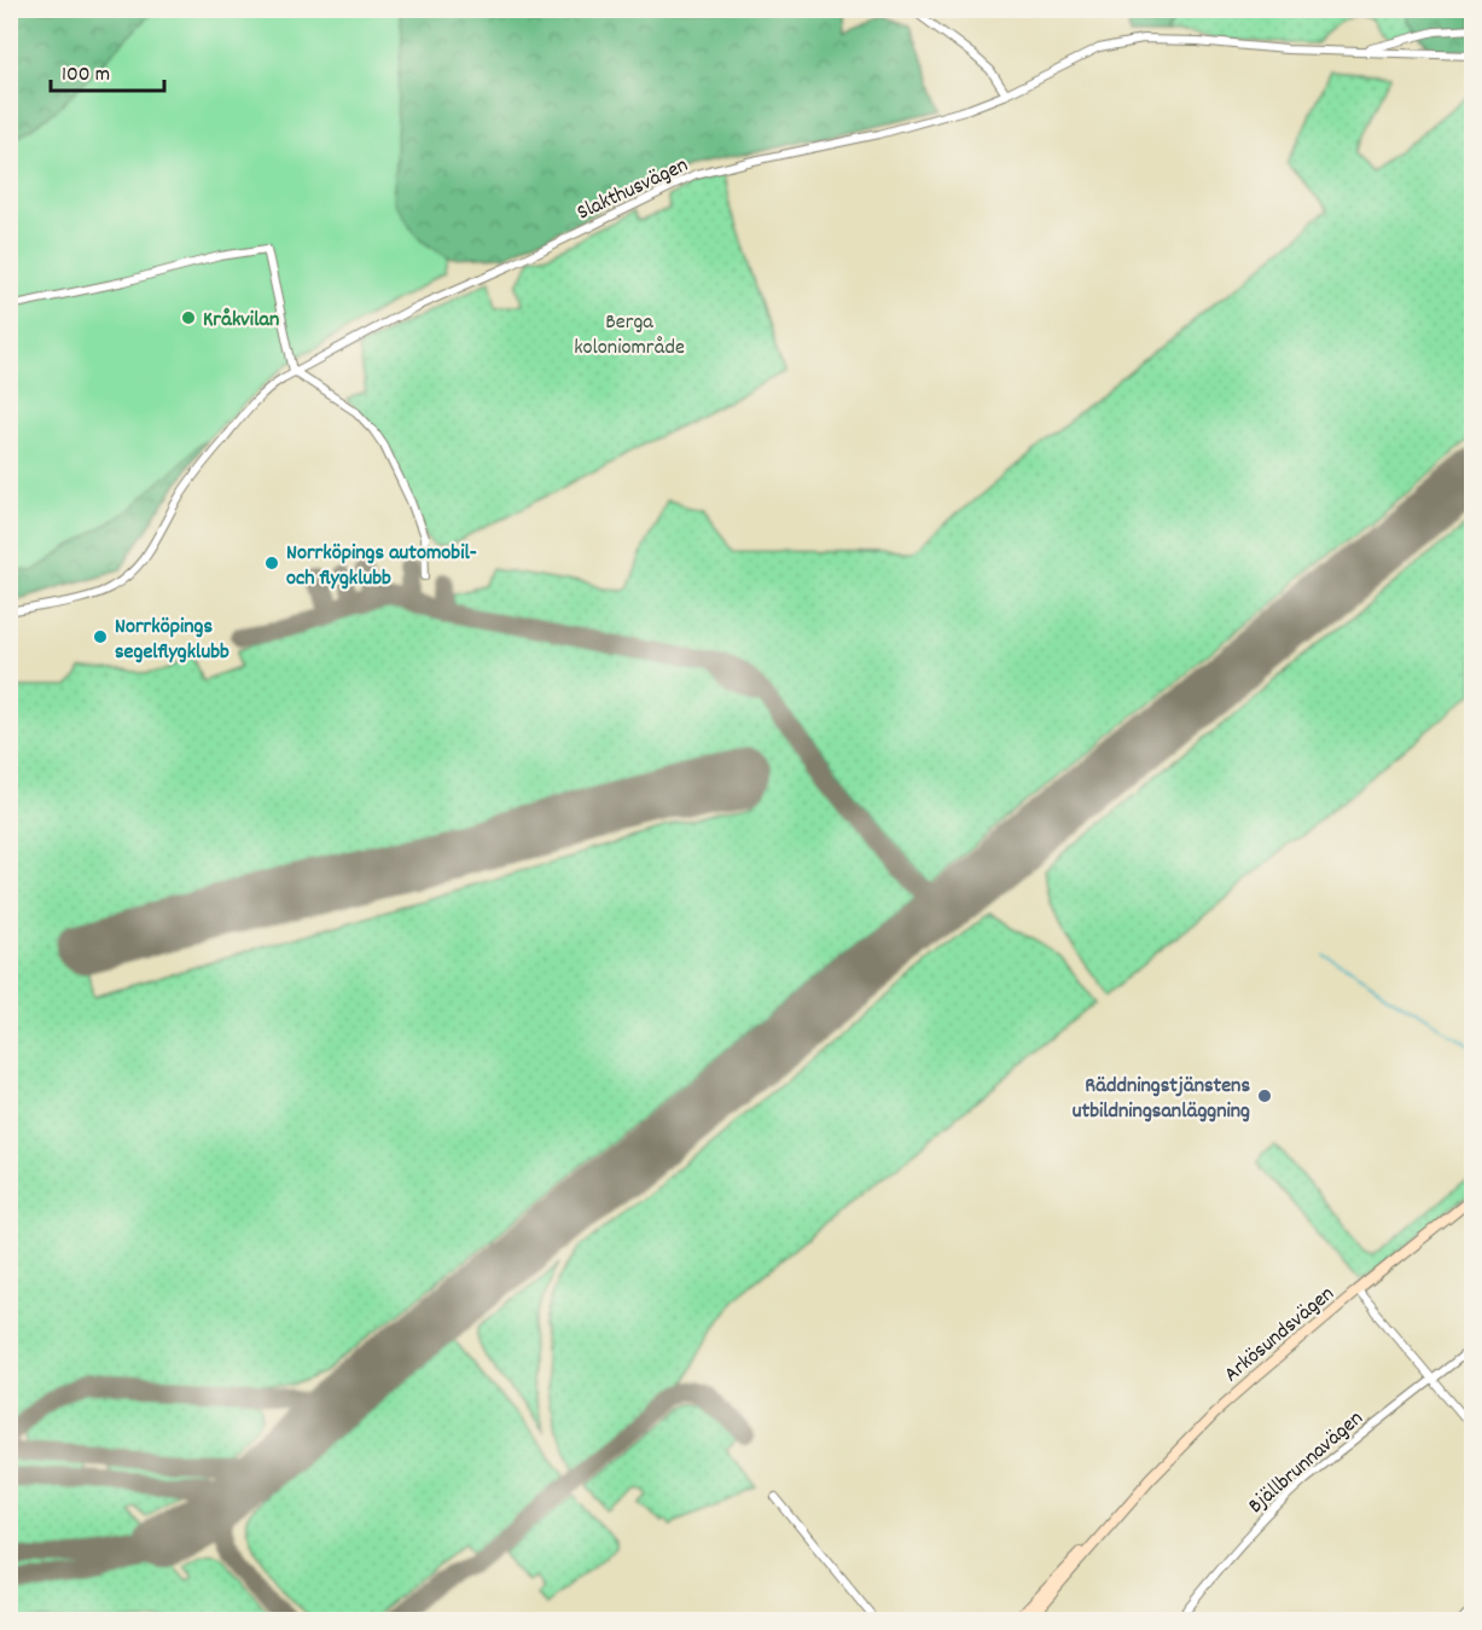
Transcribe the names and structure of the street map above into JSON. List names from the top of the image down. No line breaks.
{"streets":{"main road":["Arkösundsvägen"],"street":["Slakthusvägen","Bjällbrunnavägen"]},"parks":["Berga koloniområde"],"places":["Kråkvilan","Norrköpings automobil- och flygklubb","Norrköpings segelflygklubb","Räddningstjänstens utbildningsanläggning"],"scale_bar":"100 m"}
